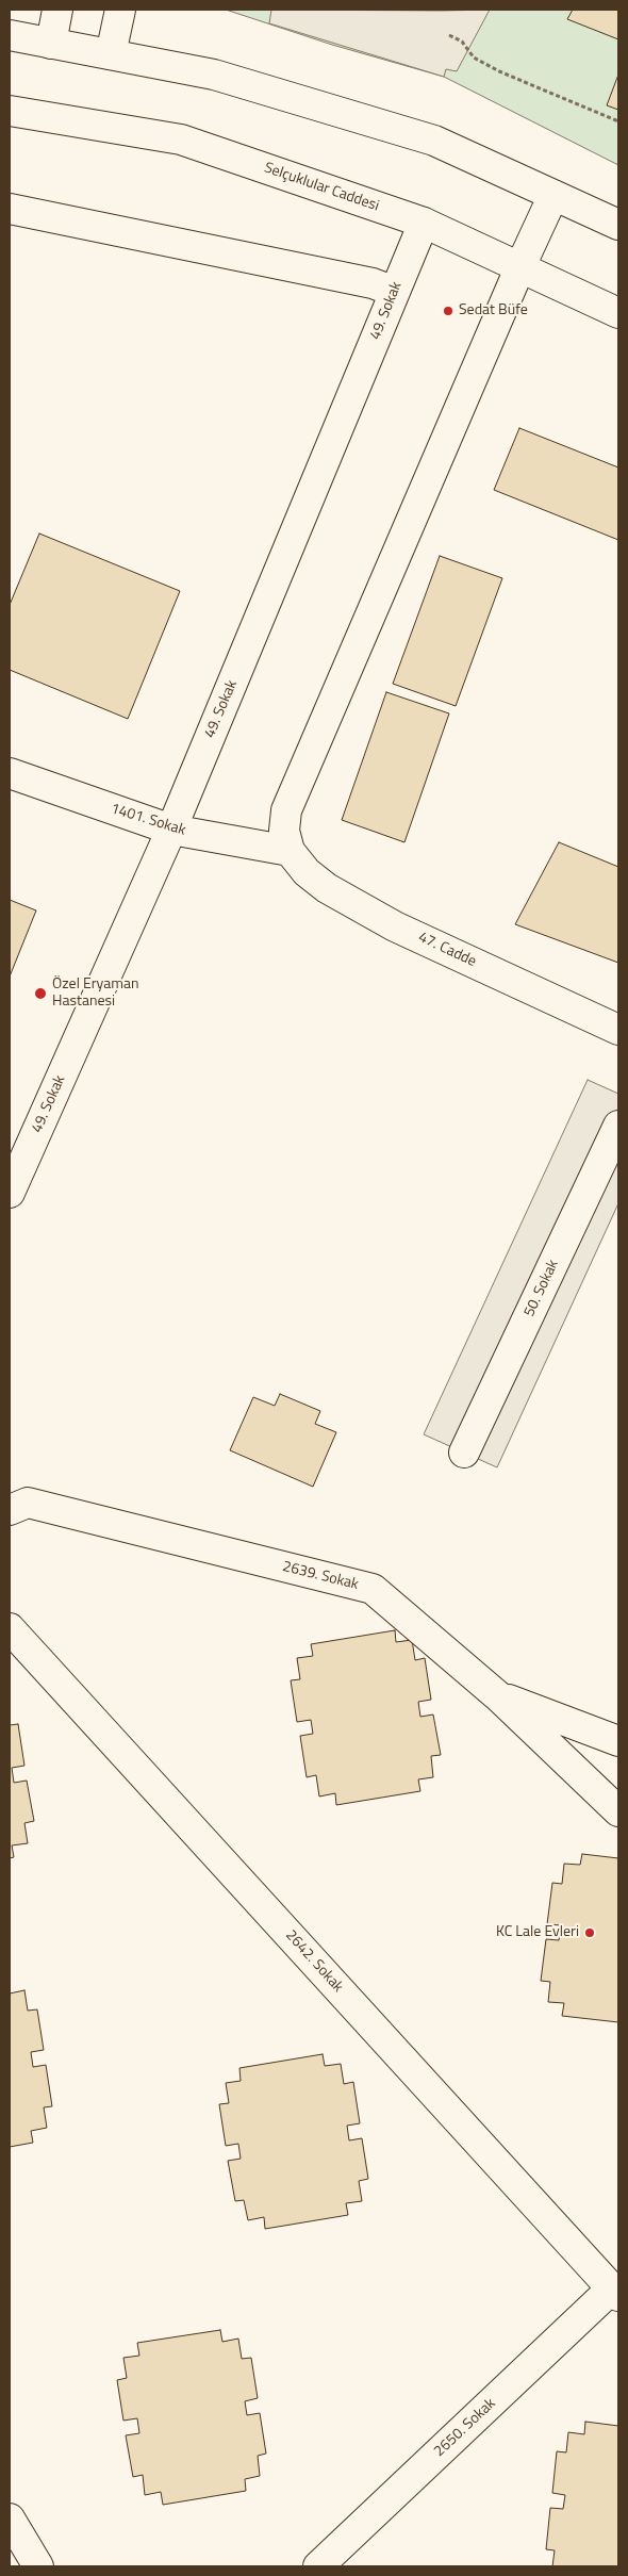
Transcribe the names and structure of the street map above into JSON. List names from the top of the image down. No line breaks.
{"streets":{"street":["Selçuklular Caddesi","49. Sokak","1401. Sokak","47. Cadde","50. Sokak","2639. Sokak","2642. Sokak","2650. Sokak"]},"crossings":[["Selçuklular Caddesi","49. Sokak"],["49. Sokak","1401. Sokak"],["1401. Sokak","47. Cadde"],["2642. Sokak","2650. Sokak"]],"places":["Sedat Büfe","Özel Eryaman Hastanesi","KC Lale Evleri"]}
